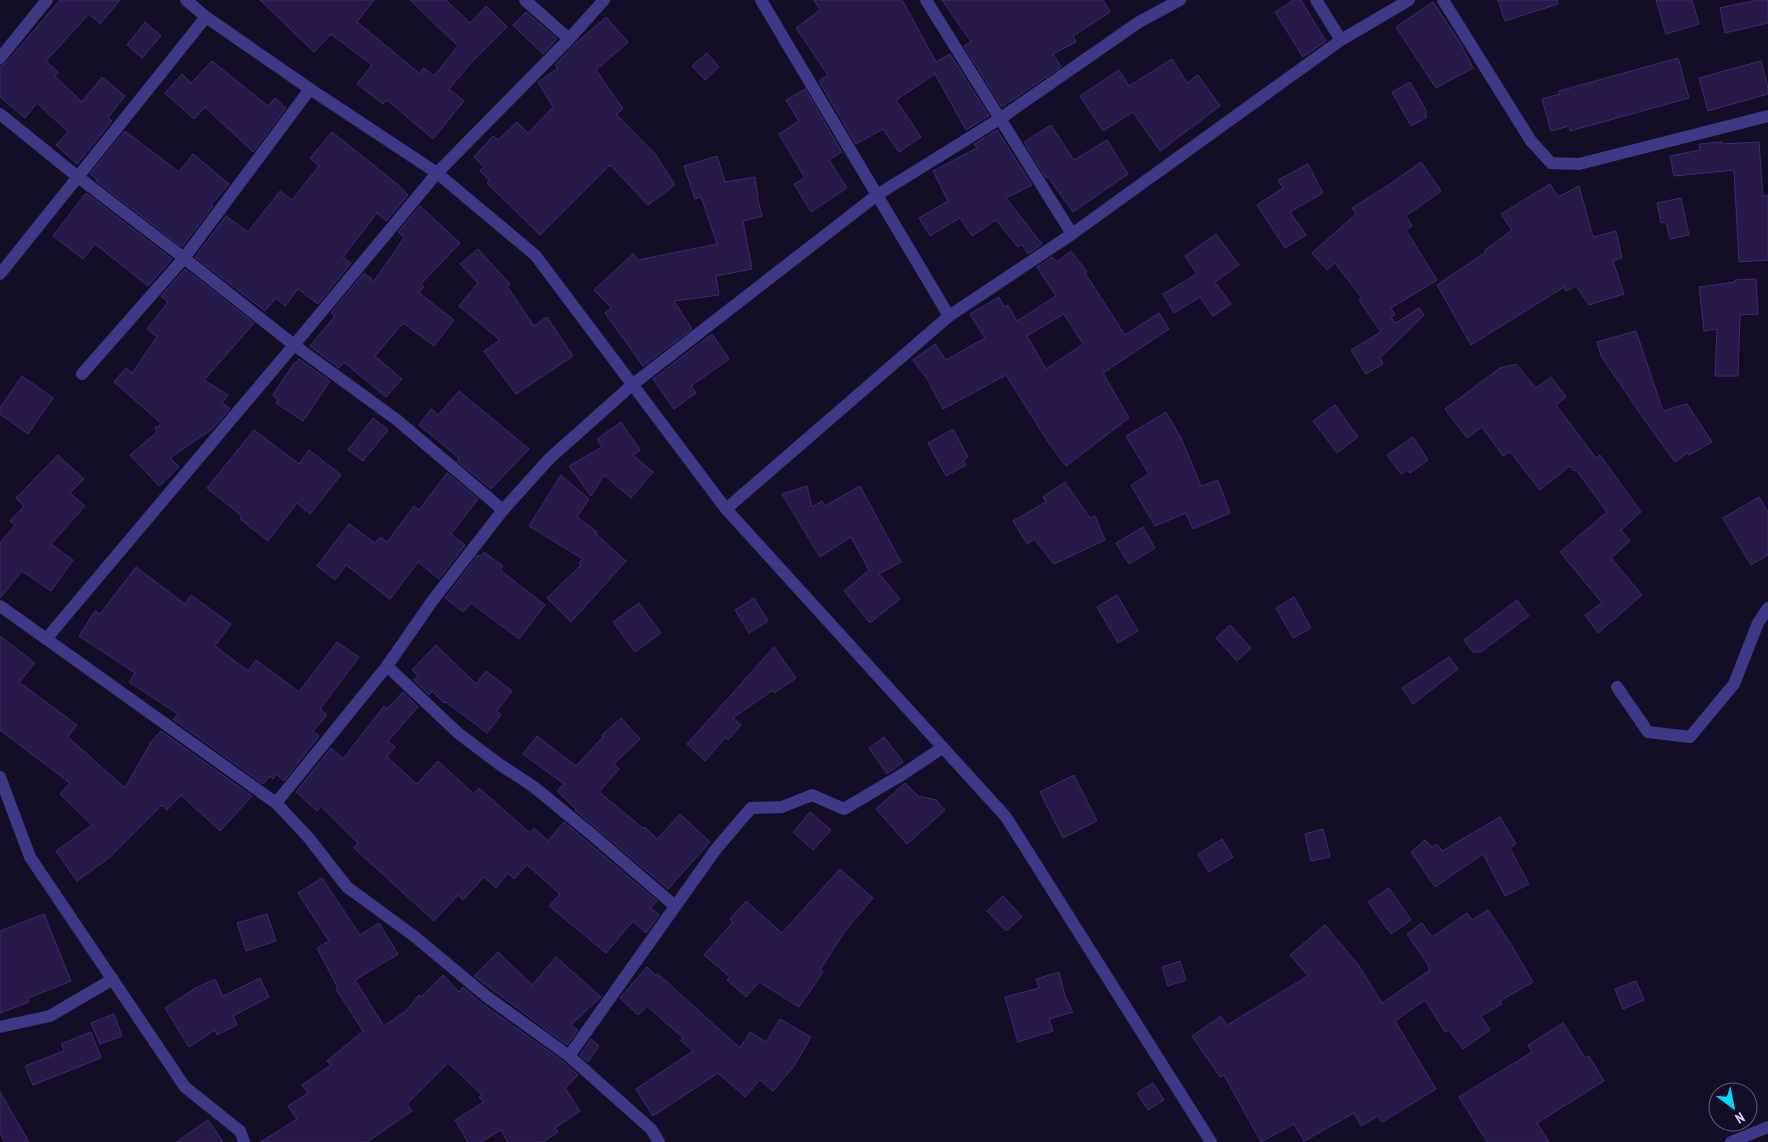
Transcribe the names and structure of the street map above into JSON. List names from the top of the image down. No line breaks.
{"north":"bottom right"}
